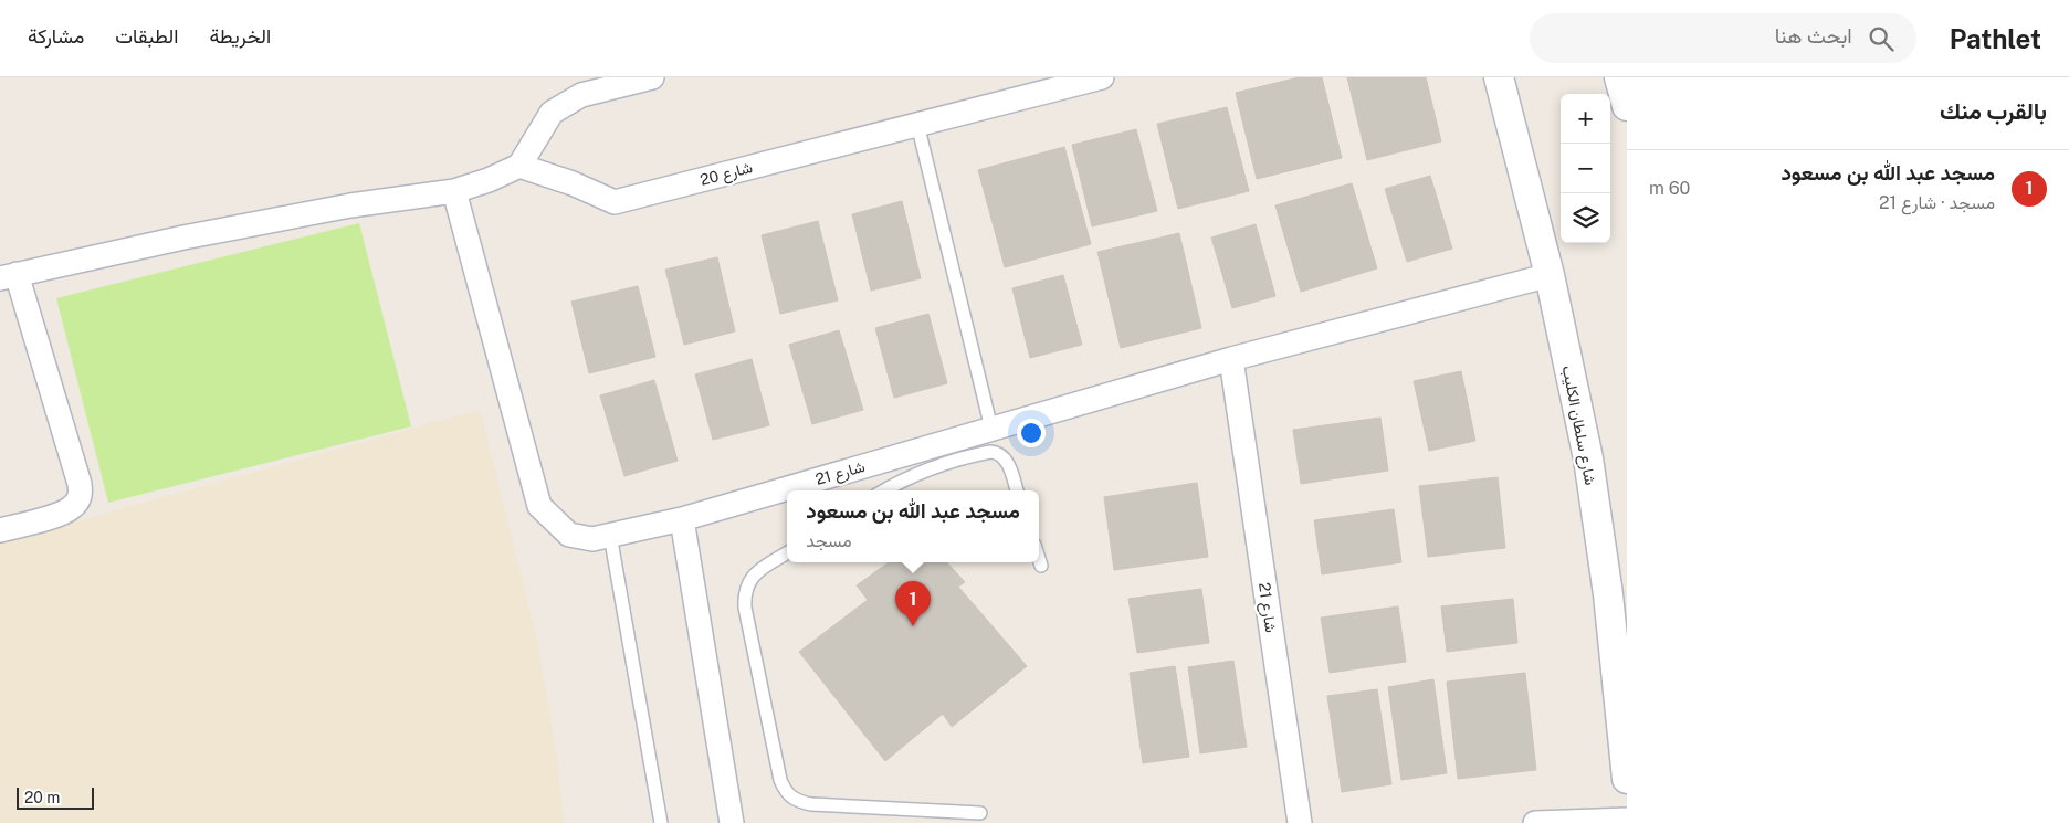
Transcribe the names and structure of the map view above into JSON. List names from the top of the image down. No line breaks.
{"streets":{"street":["شارع 20","شارع سلطان الكليب","شارع 21"]},"crossings":[["شارع سلطان الكليب","شارع 21"]],"scale_bar":"20 m","page":{"header":"Pathlet","search":"ابحث هنا","nav":["الخريطة","الطبقات","مشاركة"],"heading":"بالقرب منك","map_buttons":["+","−"],"list":[{"mark":"1","name":"مسجد عبد الله بن مسعود","note":"مسجد · شارع 21","value":"60 m"}],"popup":["مسجد عبد الله بن مسعود","مسجد"],"pins":"1","scale":"20 m"}}
